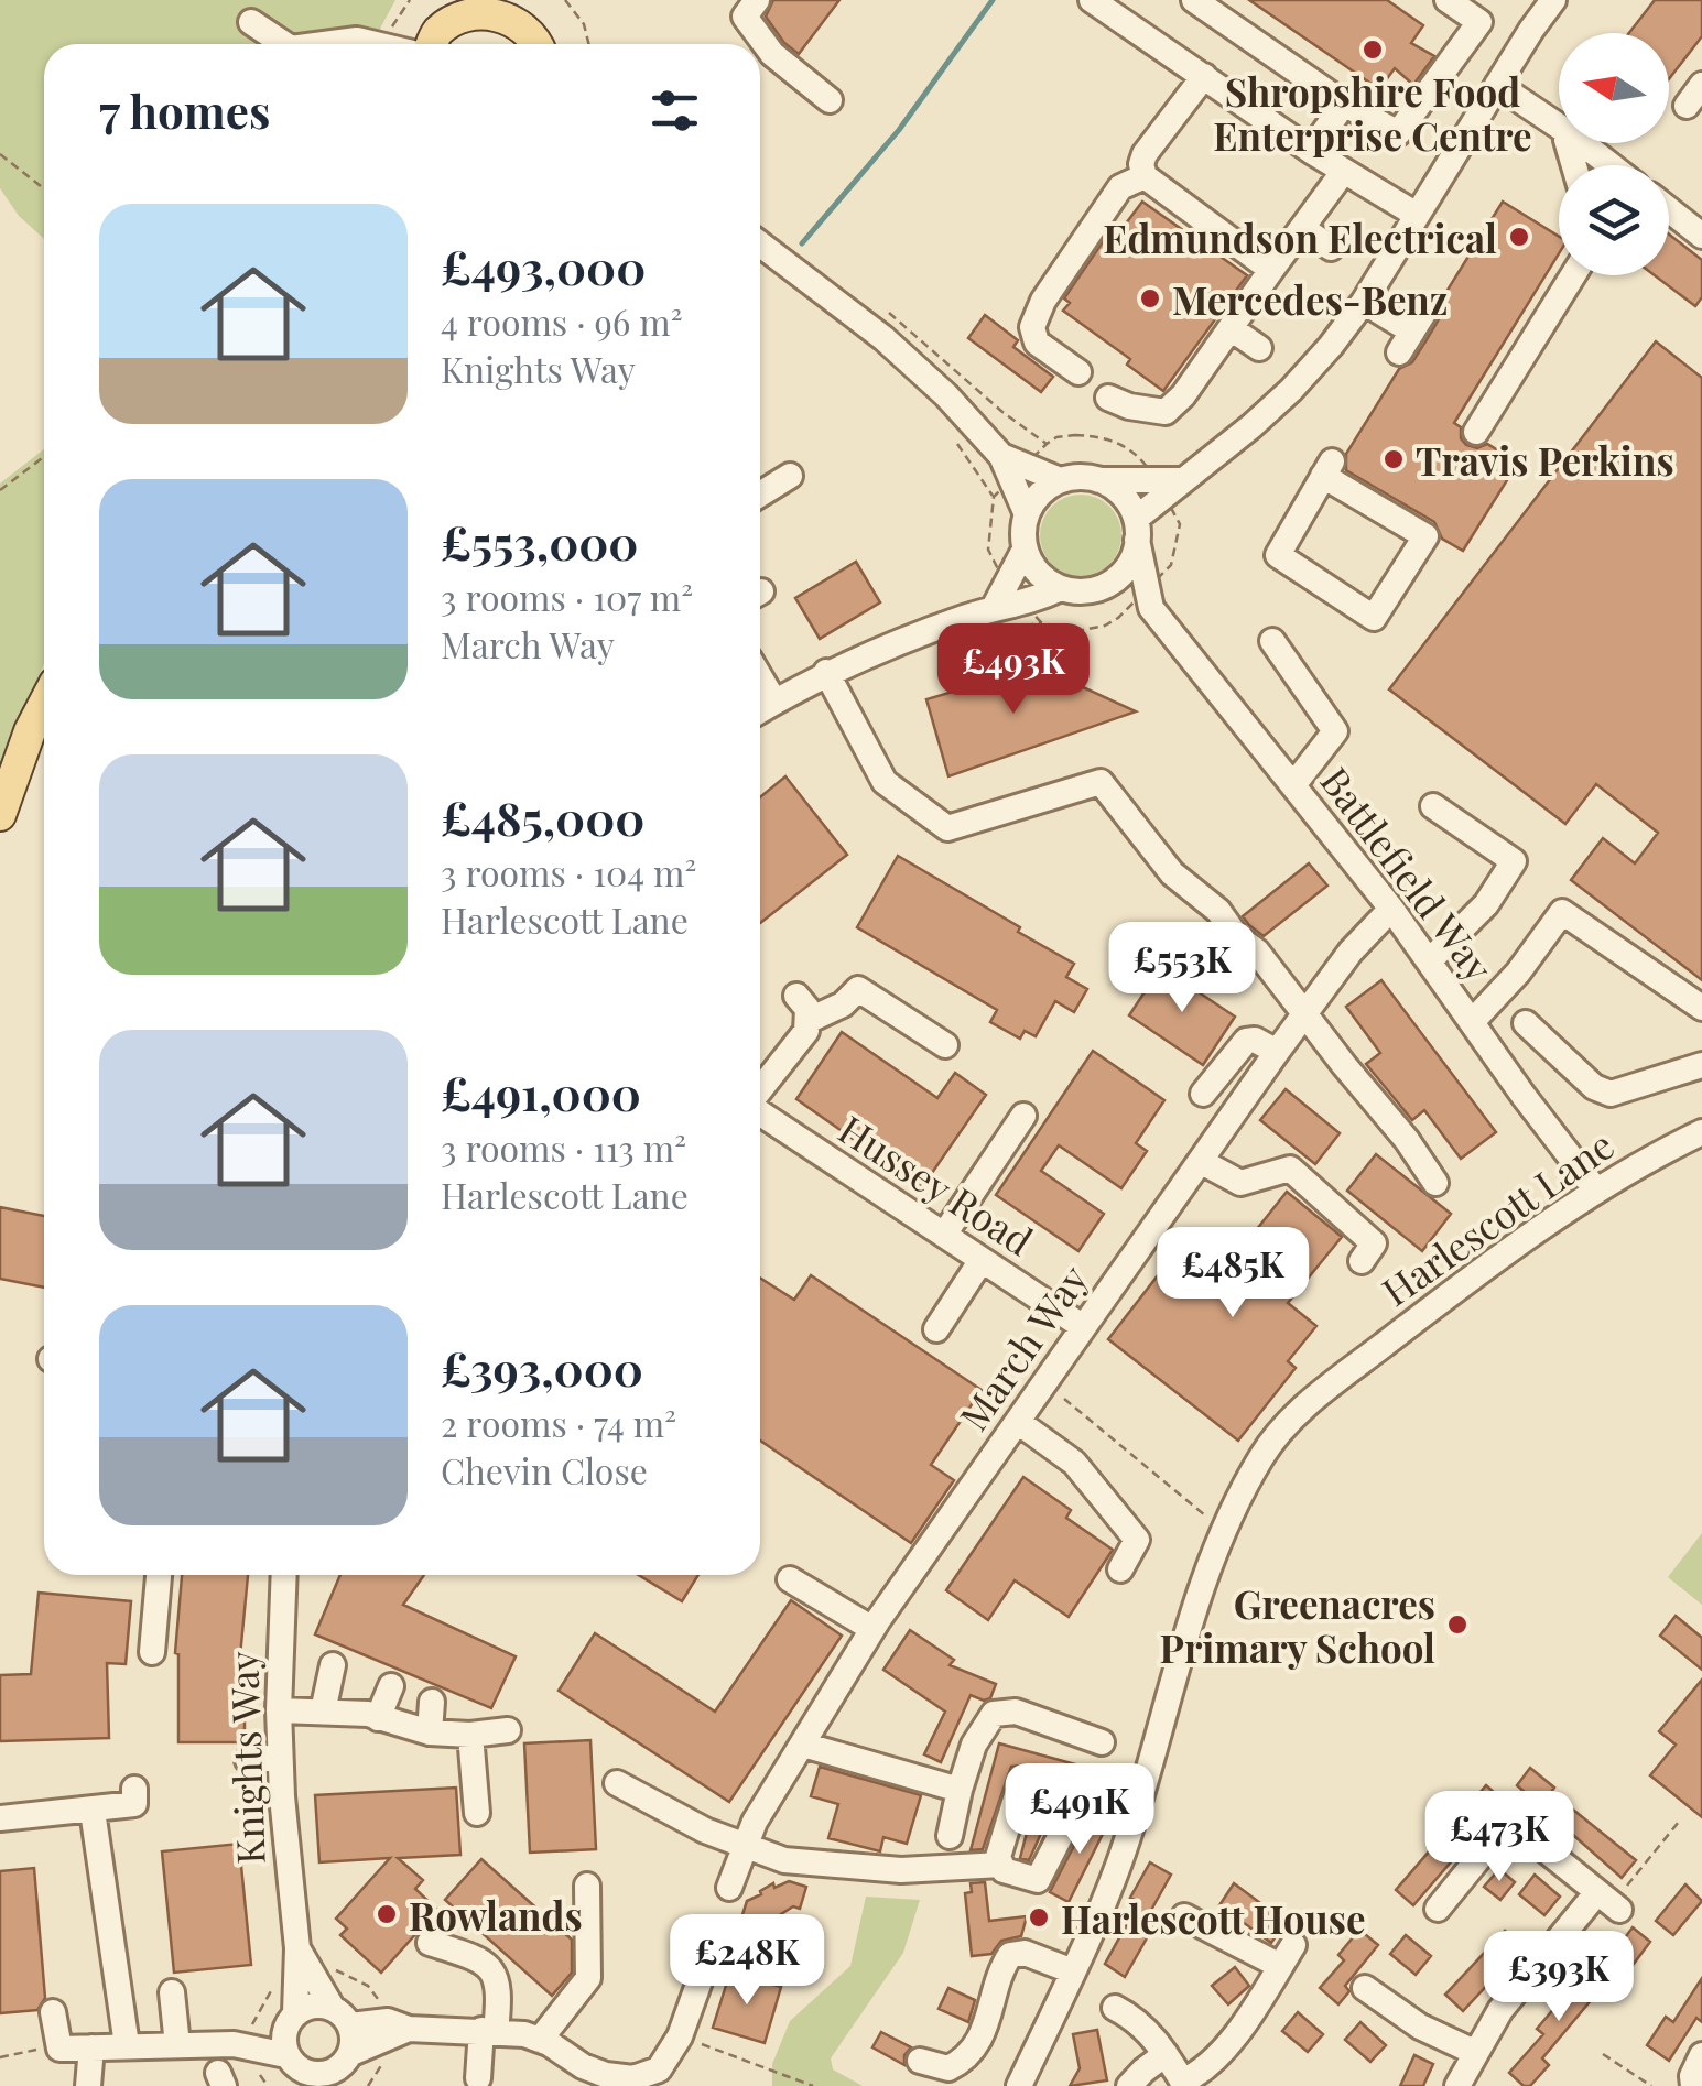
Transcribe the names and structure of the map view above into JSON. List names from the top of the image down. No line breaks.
{"streets":{"street":["Battlefield Way","Hussey Road","Harlescott Lane","March Way","Knights Way"]},"crossings":[["Battlefield Way","Harlescott Lane"],["Battlefield Way","March Way"],["Hussey Road","March Way"]],"places":["Shropshire Food Enterprise Centre","Edmundson Electrical","Mercedes-Benz","Travis Perkins","Greenacres Primary School","Rowlands","Harlescott House"],"north":"left","page":{"heading":"7 homes","list":[{"name":"£493,000","note":"4 rooms · 96 m² · Knights Way"},{"name":"£553,000","note":"3 rooms · 107 m² · March Way"},{"name":"£485,000","note":"3 rooms · 104 m² · Harlescott Lane"},{"name":"£491,000","note":"3 rooms · 113 m² · Harlescott Lane"},{"name":"£393,000","note":"2 rooms · 74 m² · Chevin Close"}],"price":["£493K","£553K","£485K","£491K","£473K","£248K","£393K"]}}
